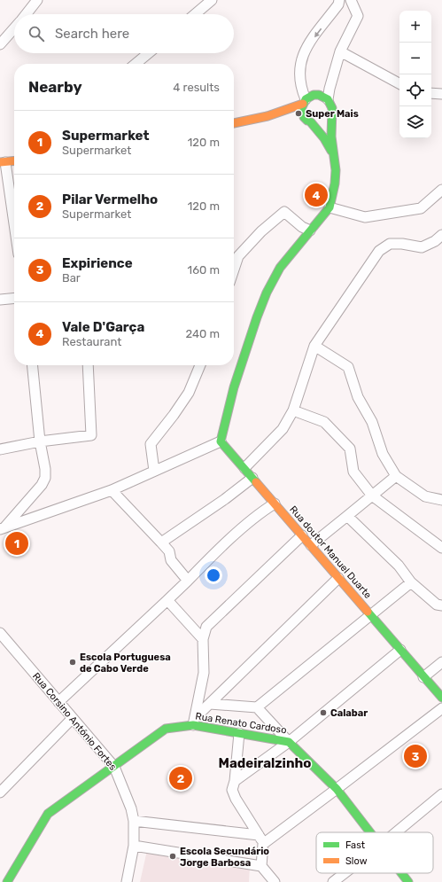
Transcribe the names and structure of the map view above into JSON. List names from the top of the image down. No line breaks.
{"streets":{"street":["Rua doutor Manuel Duarte","Rua Corsino António Fortes","Rua Renato Cardoso"]},"crossings":[["Rua Corsino António Fortes","Rua Renato Cardoso"]],"districts":["Madeiralzinho"],"places":["Super Mais","Escola Portuguesa de Cabo Verde","Calabar","Escola Secundário Jorge Barbosa"],"legend":["Fast","Slow"],"page":{"map_buttons":["+","−"],"search":"Search here","heading":["Nearby","4 results"],"list":[{"mark":"1","name":"Supermarket","note":"Supermarket","value":"120 m"},{"mark":"2","name":"Pilar Vermelho","note":"Supermarket","value":"120 m"},{"mark":"3","name":"Expirience","note":"Bar","value":"160 m"},{"mark":"4","name":"Vale D'Garça","note":"Restaurant","value":"240 m"}],"pins":["4","1","3","2"]}}
